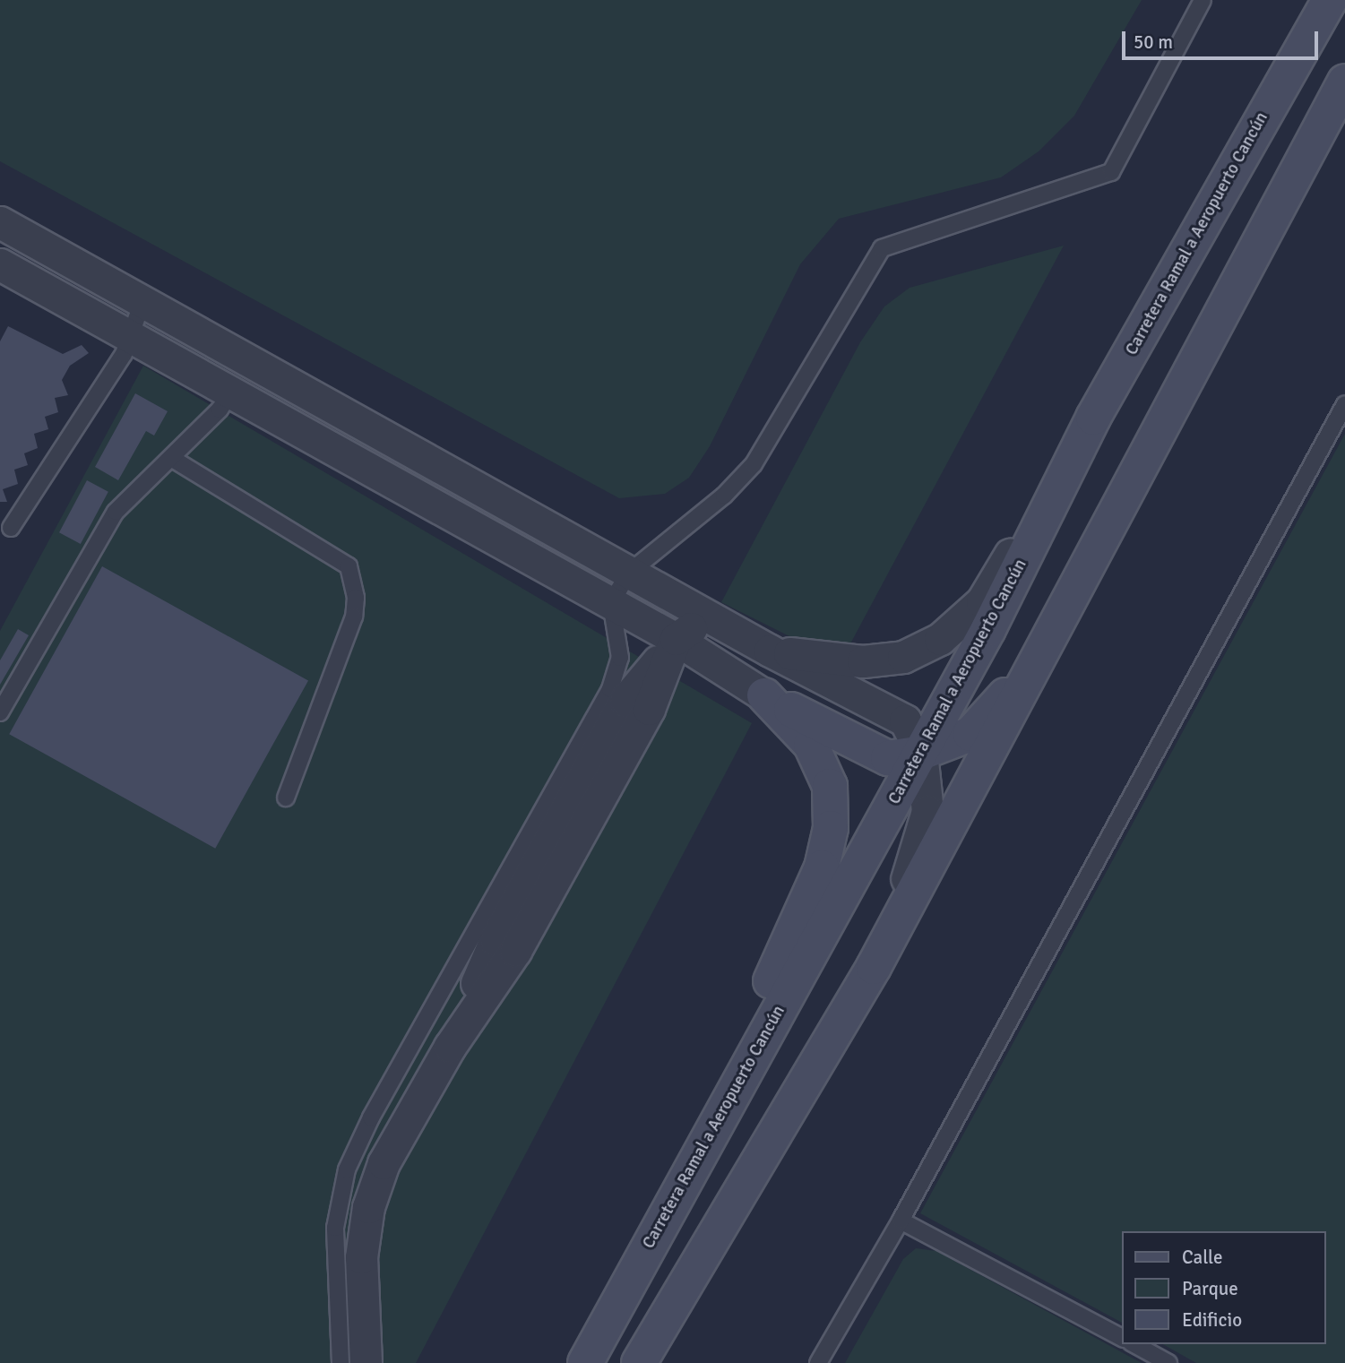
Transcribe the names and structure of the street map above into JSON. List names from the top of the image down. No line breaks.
{"streets":{"main road":["Carretera Ramal a Aeropuerto Cancún"]},"legend":["Calle","Parque","Edificio"],"scale_bar":"50 m"}
